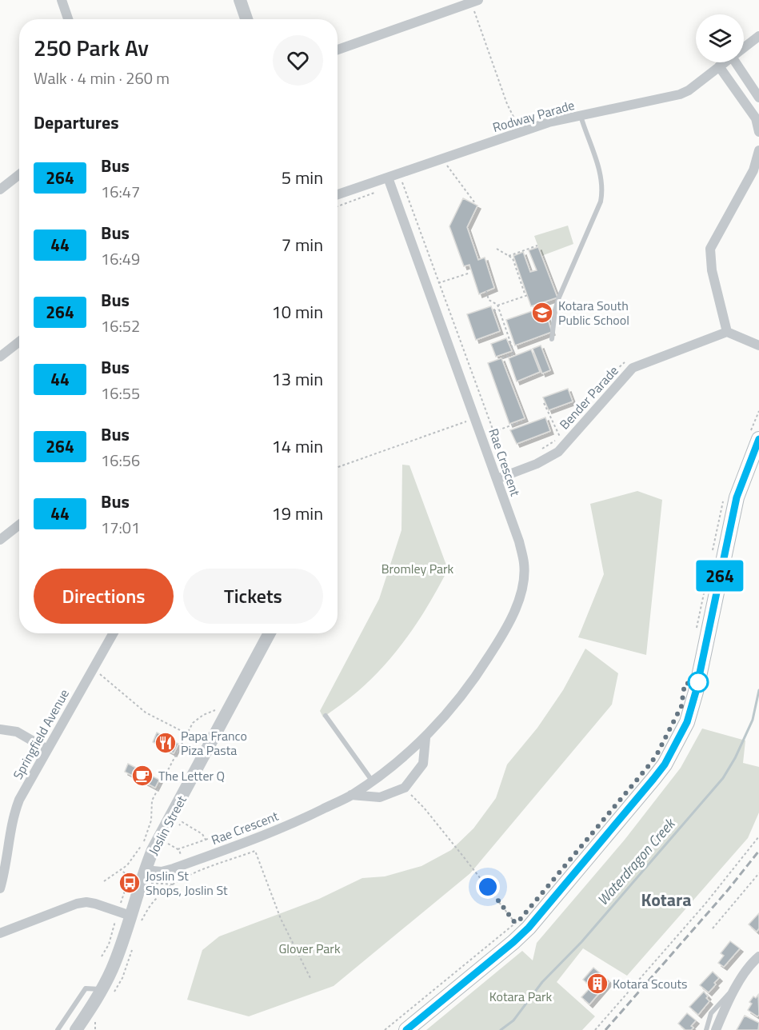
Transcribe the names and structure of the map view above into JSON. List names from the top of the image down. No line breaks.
{"streets":{"street":["Rodway Parade","Bender Parade","Rae Crescent","Springfield Avenue","Joslin Street"]},"crossings":[["Rodway Parade","Rae Crescent"],["Bender Parade","Rae Crescent"],["Rae Crescent","Joslin Street"]],"districts":["Kotara"],"water":["Waterdragon Creek"],"parks":["Bromley Park","Glover Park","Kotara Park"],"places":{"school or university":["Kotara South Public School"],"restaurant":["Papa Franco Piza Pasta"],"cafe":["The Letter Q"],"bus stop":["Joslin St Shops, Joslin St"],"building":["Kotara Scouts"]},"lines":["bus line 264"],"page":{"on_map":"264","heading":[["250 Park Av","Walk · 4 min · 260 m"],"Departures"],"list":[{"mark":"264","name":"Bus","note":"16:47","value":"5 min"},{"mark":"44","name":"Bus","note":"16:49","value":"7 min"},{"mark":"264","name":"Bus","note":"16:52","value":"10 min"},{"mark":"44","name":"Bus","note":"16:55","value":"13 min"},{"mark":"264","name":"Bus","note":"16:56","value":"14 min"},{"mark":"44","name":"Bus","note":"17:01","value":"19 min"}],"buttons":["Directions","Tickets"]}}
